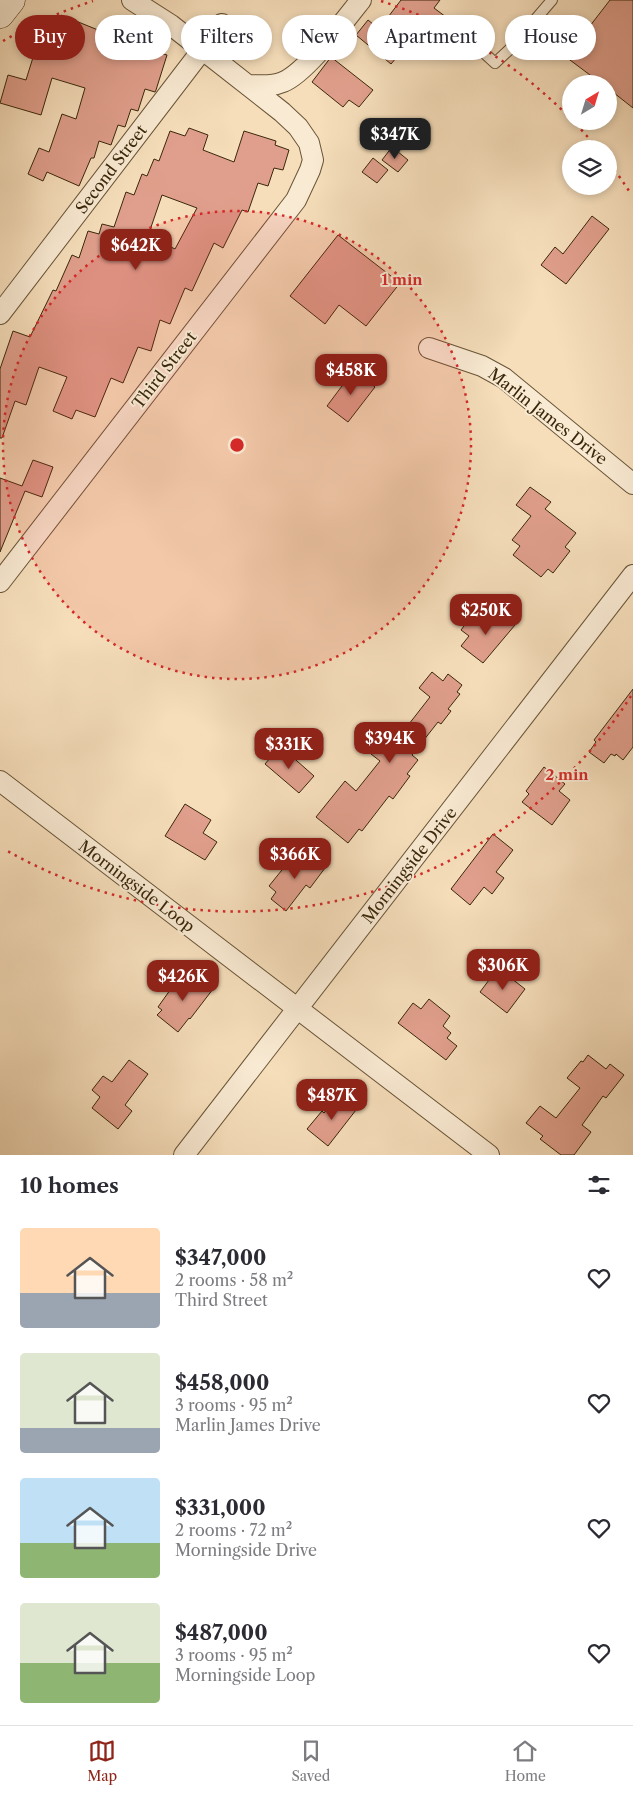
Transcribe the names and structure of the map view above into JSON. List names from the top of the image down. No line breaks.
{"streets":{"street":["Second Street","Third Street","Marlin James Drive","Morningside Drive","Morningside Loop"]},"crossings":[["Morningside Drive","Morningside Loop"]],"north":"top right","page":{"chip":["Buy","Rent","Filters","New","Apartment","House"],"price":["$347K","$642K","$458K","$250K","$394K","$331K","$366K","$306K","$426K","$487K"],"heading":"10 homes","list":[{"name":"$347,000","note":"2 rooms · 58 m² · Third Street"},{"name":"$458,000","note":"3 rooms · 95 m² · Marlin James Drive"},{"name":"$331,000","note":"2 rooms · 72 m² · Morningside Drive"},{"name":"$487,000","note":"3 rooms · 95 m² · Morningside Loop"}],"tabs":["Map","Saved","Home"]},"rings":["1 min","2 min"]}
